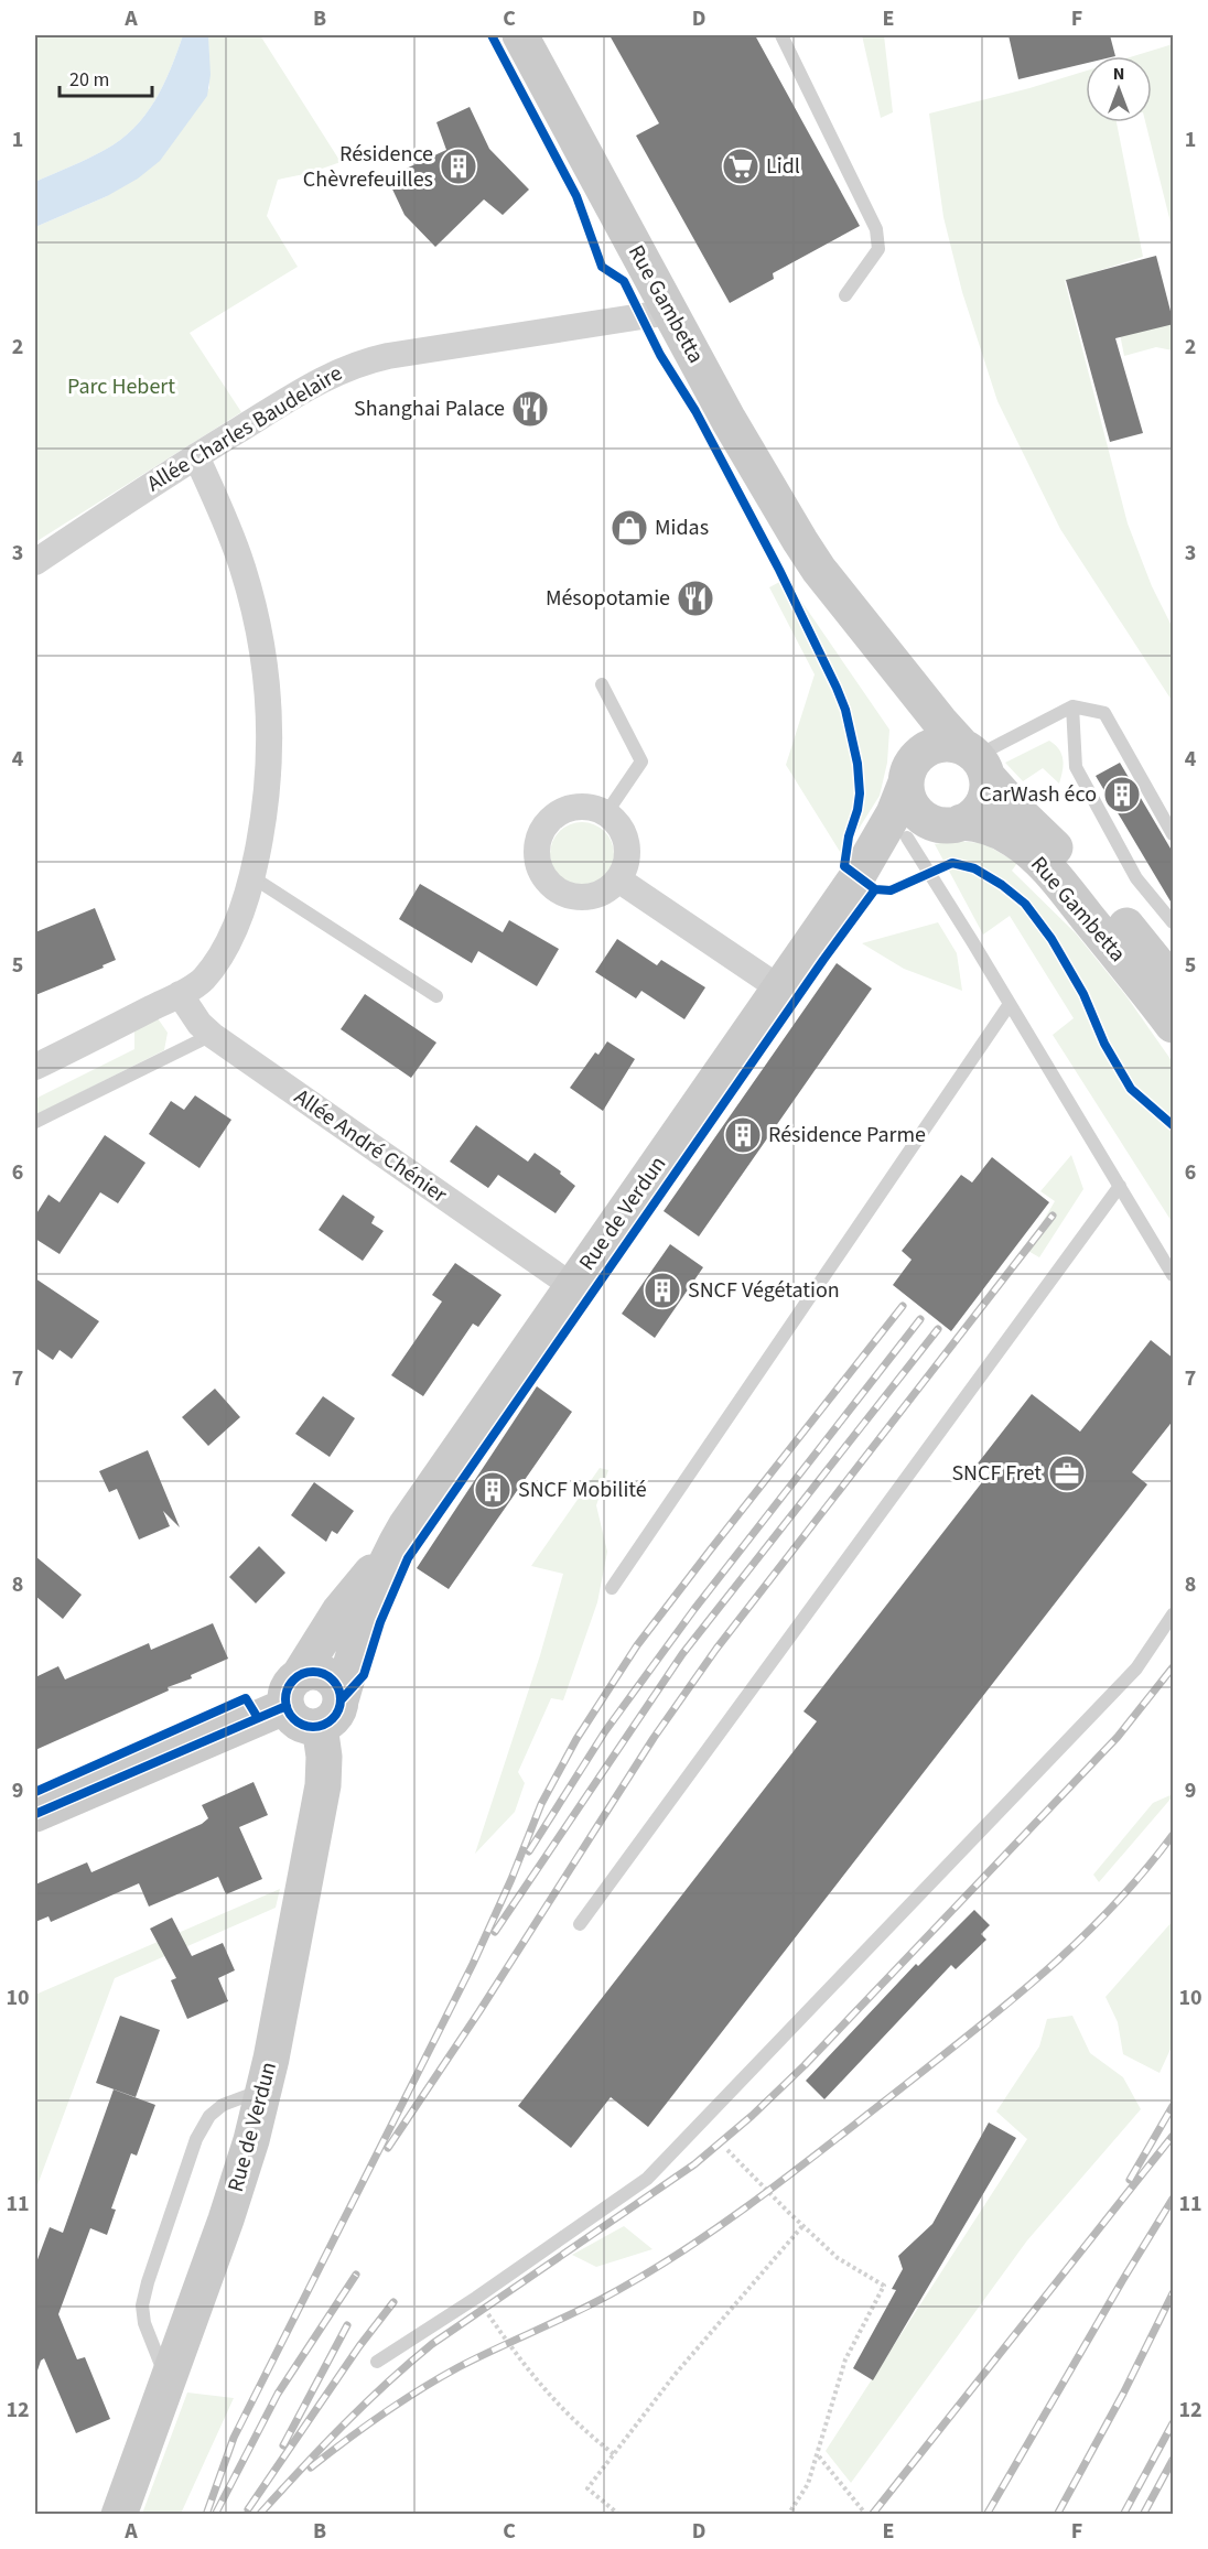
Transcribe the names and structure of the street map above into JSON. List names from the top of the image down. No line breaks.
{"streets":{"main road":["Rue Gambetta","Rue de Verdun"],"street":["Allée Charles Baudelaire","Allée André Chénier"]},"crossings":[["Rue Gambetta","Allée Charles Baudelaire"],["Rue Gambetta","Rue de Verdun"],["Allée André Chénier","Rue de Verdun"]],"parks":["Parc Hebert"],"places":{"building":["Résidence Chèvrefeuilles","CarWash éco","Résidence Parme","SNCF Végétation","SNCF Mobilité"],"supermarket":["Lidl"],"restaurant":["Shanghai Palace","Mésopotamie"],"shop":["Midas"],"office":["SNCF Fret"]},"scale_bar":"20 m","north":"top","grid":{"columns":["A","B","C","D","E","F"],"rows":["1","2","3","4","5","6","7","8","9","10","11","12"]}}
